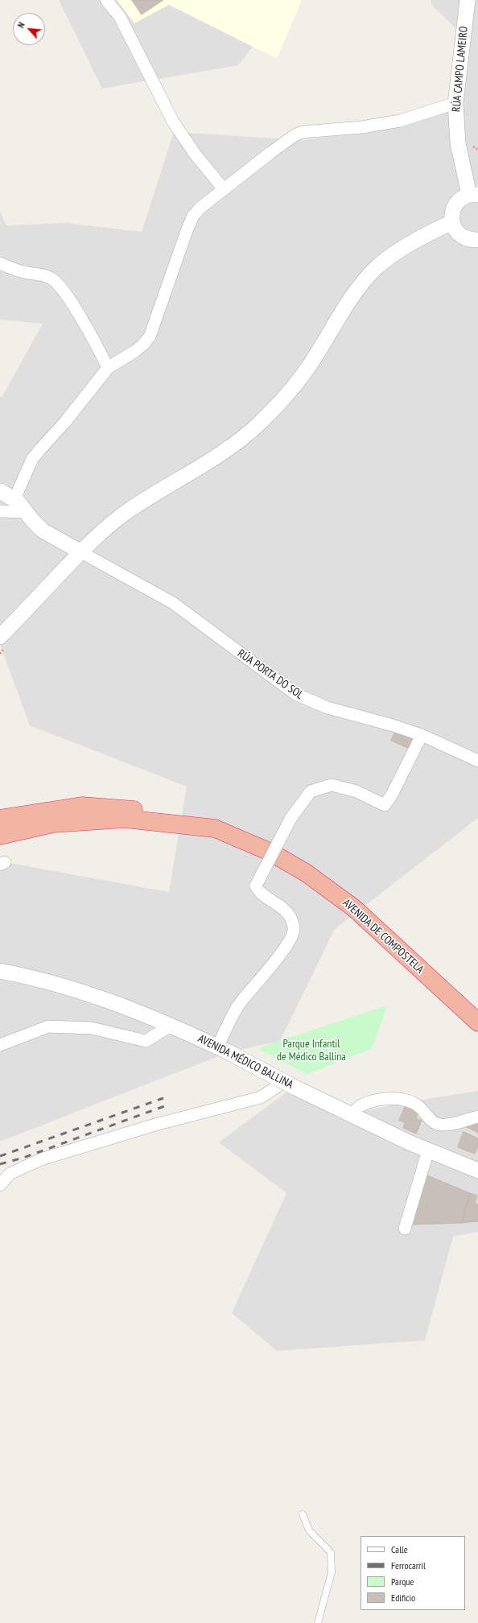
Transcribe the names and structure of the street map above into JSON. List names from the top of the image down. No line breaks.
{"streets":{"highway":["AVENIDA DE COMPOSTELA"],"street":["RÚA CAMPO LAMEIRO","RÚA PORTA DO SOL","AVENIDA MÉDICO BALLINA"]},"parks":["Parque Infantil de Médico Ballina"],"legend":["Calle","Ferrocarril","Parque","Edificio"],"north":"top left"}
